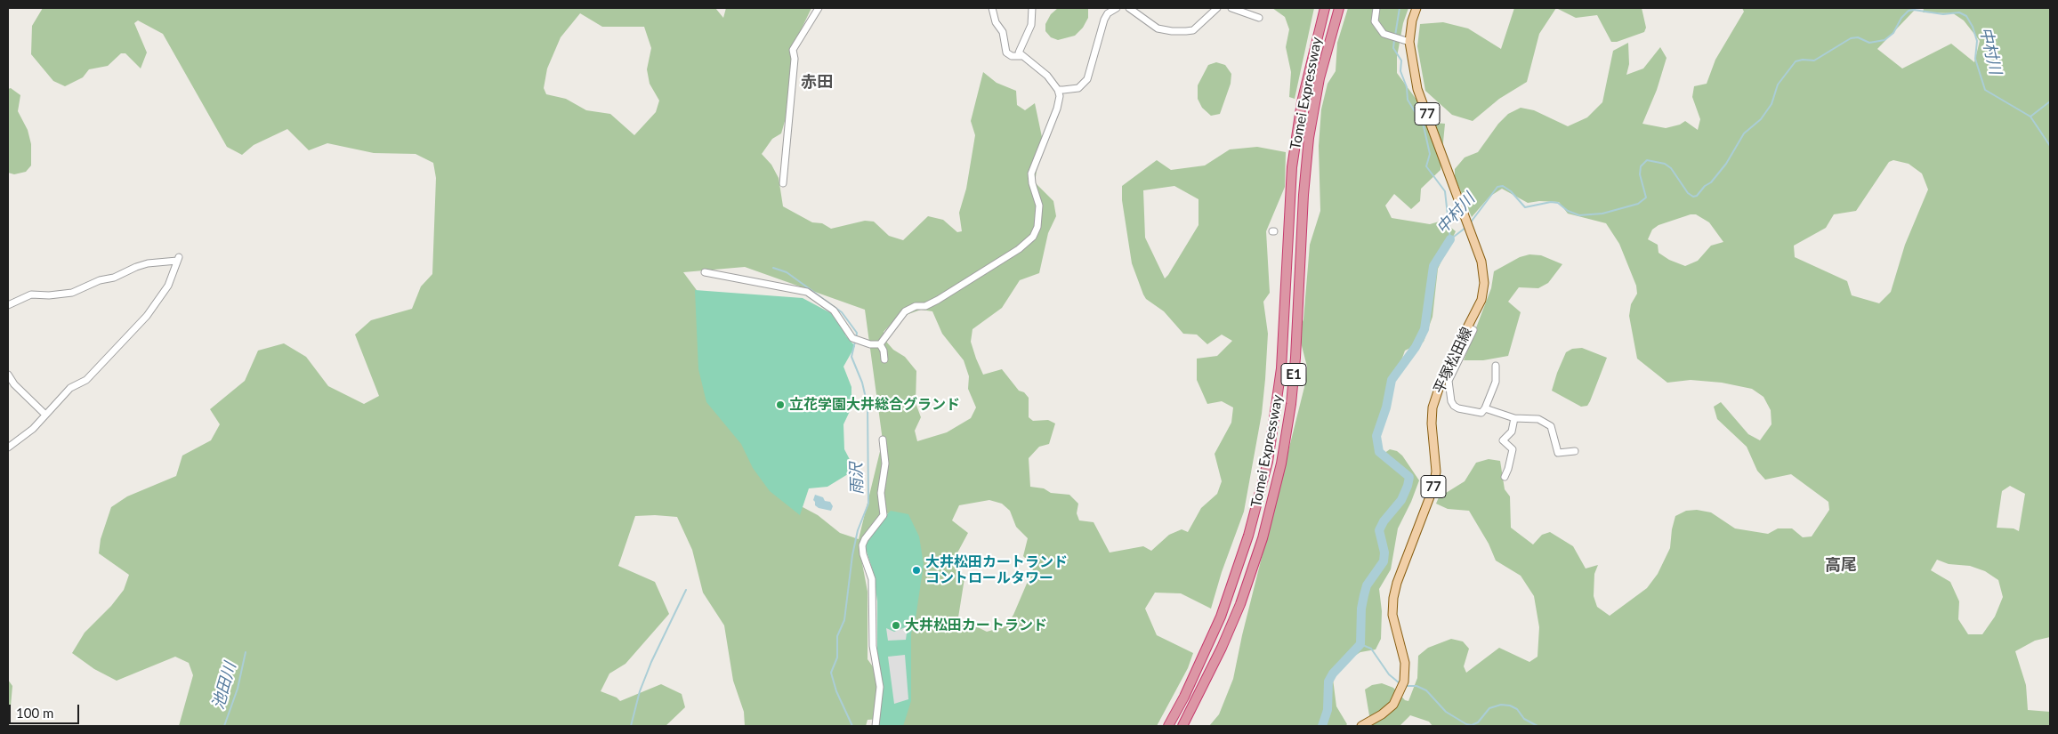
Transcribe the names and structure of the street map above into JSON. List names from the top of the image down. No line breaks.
{"streets":{"highway":["Tomei Expressway","E1"],"main road":["77","平塚松田線"]},"districts":["赤田","高尾"],"water":["中村川","雨沢","池田川"],"places":["立花学園大井総合グランド","大井松田カートランド コントロールタワー","大井松田カートランド"],"scale_bar":"100 m"}
